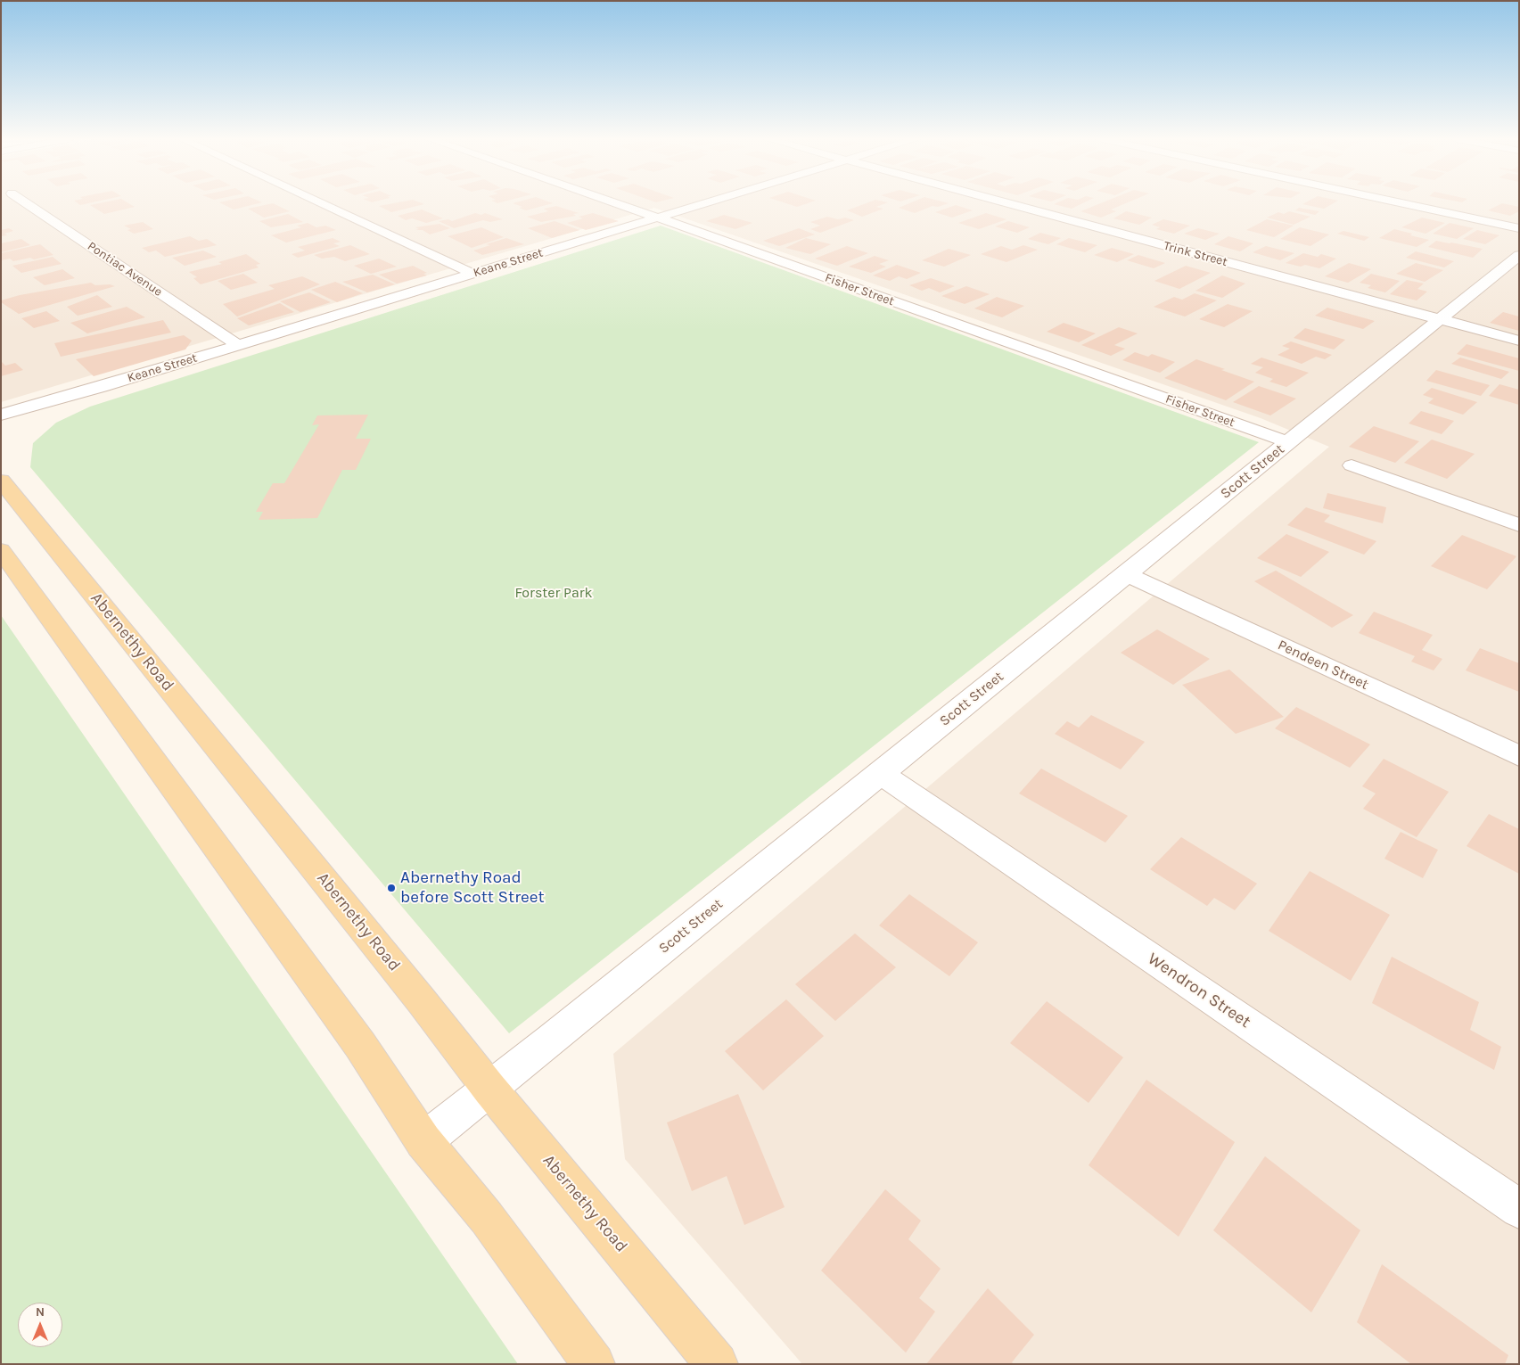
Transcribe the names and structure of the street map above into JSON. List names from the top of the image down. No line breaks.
{"streets":{"main road":["Abernethy Road"],"street":["Trink Street","Keane Street","Pontiac Avenue","Fisher Street","Scott Street","Pendeen Street","Wendron Street"]},"crossings":[["Trink Street","Scott Street"],["Keane Street","Pontiac Avenue"],["Keane Street","Fisher Street"],["Fisher Street","Scott Street"],["Scott Street","Abernethy Road"],["Scott Street","Pendeen Street"],["Scott Street","Wendron Street"]],"parks":["Forster Park"],"places":["Abernethy Road before Scott Street"],"north":"top"}
